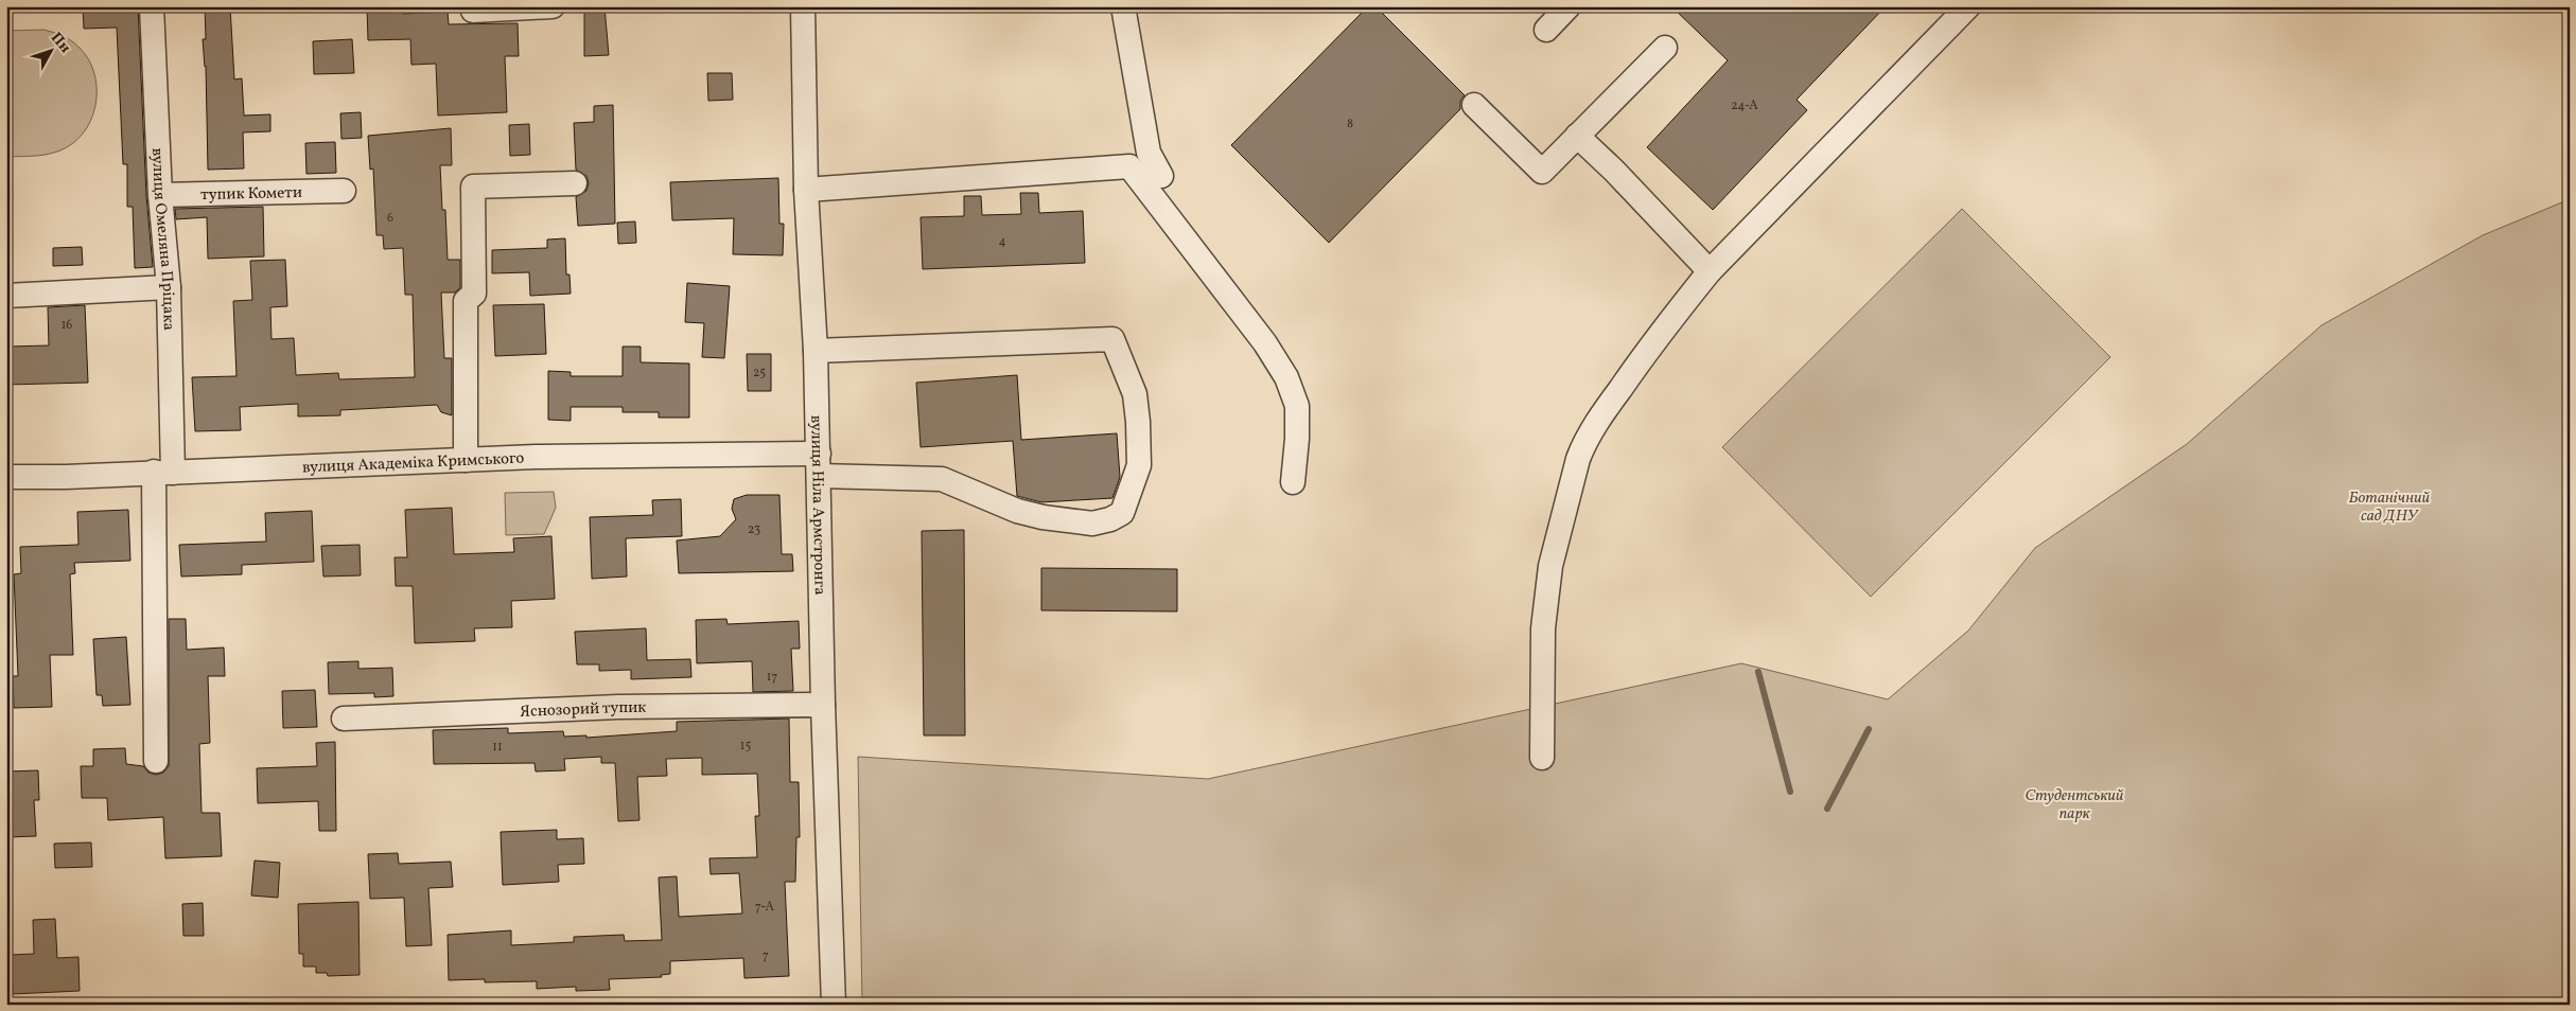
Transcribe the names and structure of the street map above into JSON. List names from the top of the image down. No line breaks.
{"streets":{"street":["тупик Комети","вулиця Омеляна Пріцака","вулиця Академіка Кримського","вулиця Ніла Армстронга","Яснозорий тупик"]},"crossings":[["тупик Комети","вулиця Омеляна Пріцака"],["вулиця Омеляна Пріцака","вулиця Академіка Кримського"],["вулиця Академіка Кримського","вулиця Ніла Армстронга"],["вулиця Ніла Армстронга","Яснозорий тупик"]],"parks":["Ботанічний сад ДНУ","Студентський парк"],"house_numbers":["24-А","8","6","4","16","25","23","17","15","11","7-А","7"],"north":"top right"}
